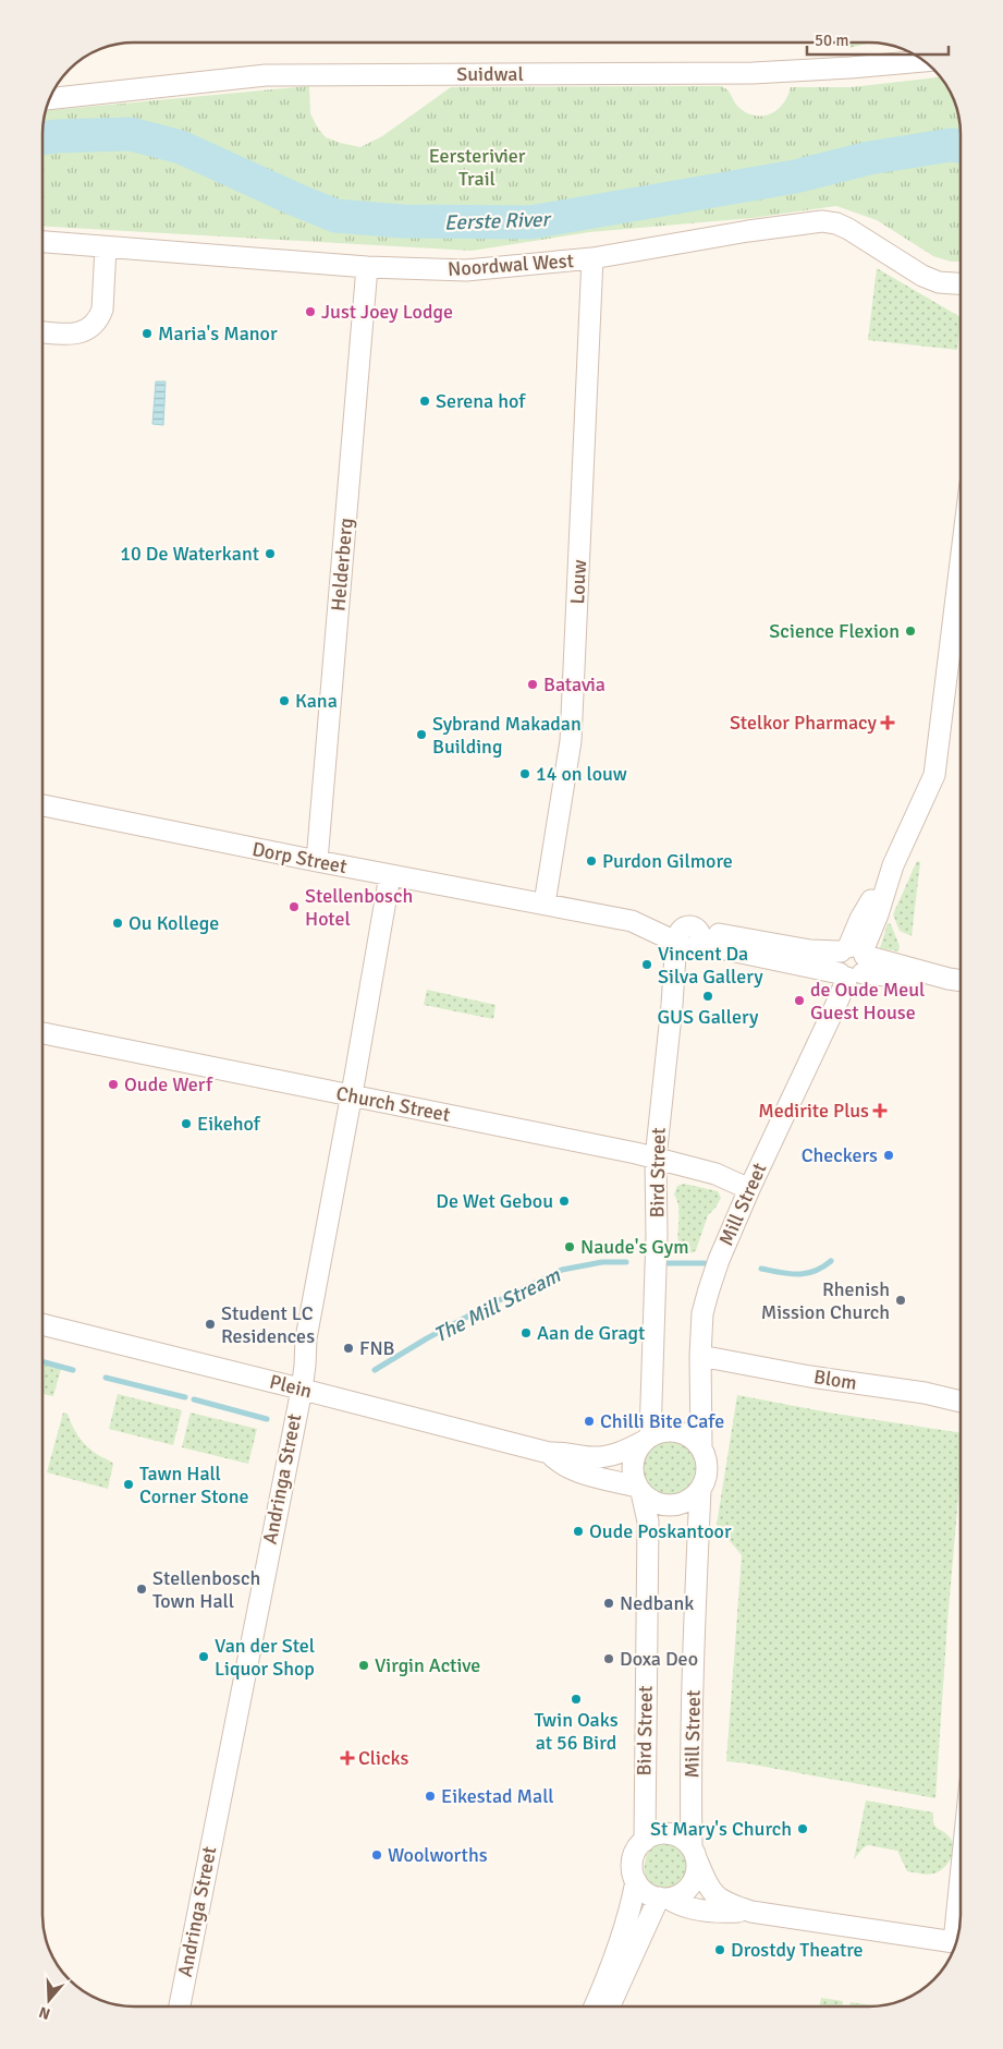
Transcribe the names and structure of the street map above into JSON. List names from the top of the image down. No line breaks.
{"streets":{"street":["Suidwal","Noordwal West","Helderberg","Louw","Dorp Street","Church Street","Bird Street","Mill Street","Blom","Plein","Andringa Street"]},"crossings":[["Noordwal West","Helderberg"],["Noordwal West","Louw"],["Helderberg","Dorp Street"],["Louw","Dorp Street"],["Dorp Street","Bird Street"],["Dorp Street","Mill Street"],["Dorp Street","Andringa Street"],["Church Street","Bird Street"],["Church Street","Mill Street"],["Church Street","Andringa Street"],["Bird Street","Mill Street"],["Bird Street","Plein"],["Mill Street","Blom"],["Mill Street","Plein"],["Plein","Andringa Street"]],"water":["Eerste River","The Mill Stream"],"parks":["Eersterivier Trail"],"places":{"other":["Just Joey Lodge","Maria's Manor","Serena hof","10 De Waterkant","Science Flexion","Batavia","Kana","Sybrand Makadan Building","14 on louw","Purdon Gilmore","Stellenbosch Hotel","Ou Kollege","Vincent Da Silva Gallery","GUS Gallery","de Oude Meul Guest House","Oude Werf","Eikehof","Checkers","De Wet Gebou","Naude's Gym","Rhenish Mission Church","Student LC Residences","Aan de Gragt","FNB","Chilli Bite Cafe","Tawn Hall Corner Stone","Oude Poskantoor","Stellenbosch Town Hall","Nedbank","Van der Stel Liquor Shop","Doxa Deo","Virgin Active","Twin Oaks at 56 Bird","Eikestad Mall","St Mary's Church","Woolworths","Drostdy Theatre"],"health":["Stelkor Pharmacy","Medirite Plus","Clicks"]},"scale_bar":"50 m","north":"bottom"}
